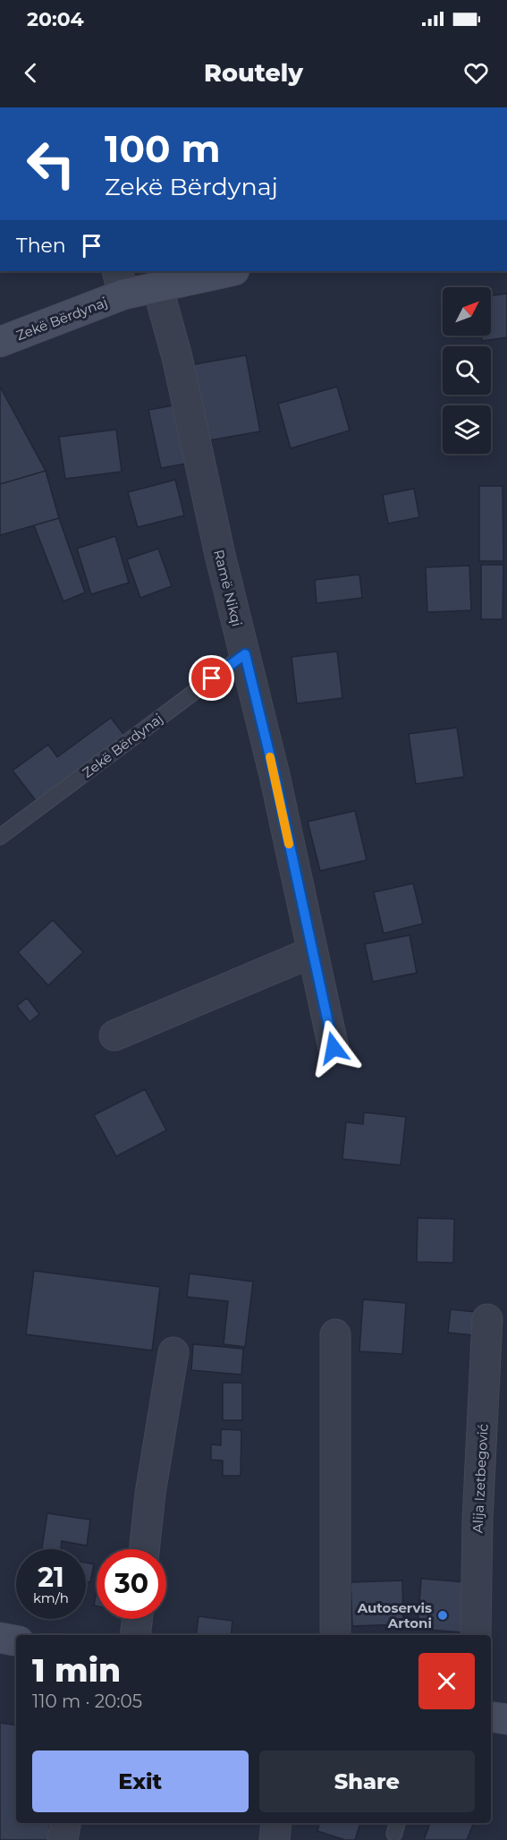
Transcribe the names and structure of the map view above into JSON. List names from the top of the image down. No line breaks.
{"streets":{"main road":["Zekë Bërdynaj"],"street":["Ramë Nikqi","Alija Izetbegović"]},"crossings":[["Zekë Bërdynaj","Ramë Nikqi"]],"places":["Autoservis Artoni"],"north":"top right","page":{"status":"20:04","header":"Routely","turn":["100 m","Zekë Bërdynaj"],"then":"Then","speed":"21 km/h","limit":"30","heading":["1 min","110 m · 20:05"],"buttons":["Exit","Share"]}}
